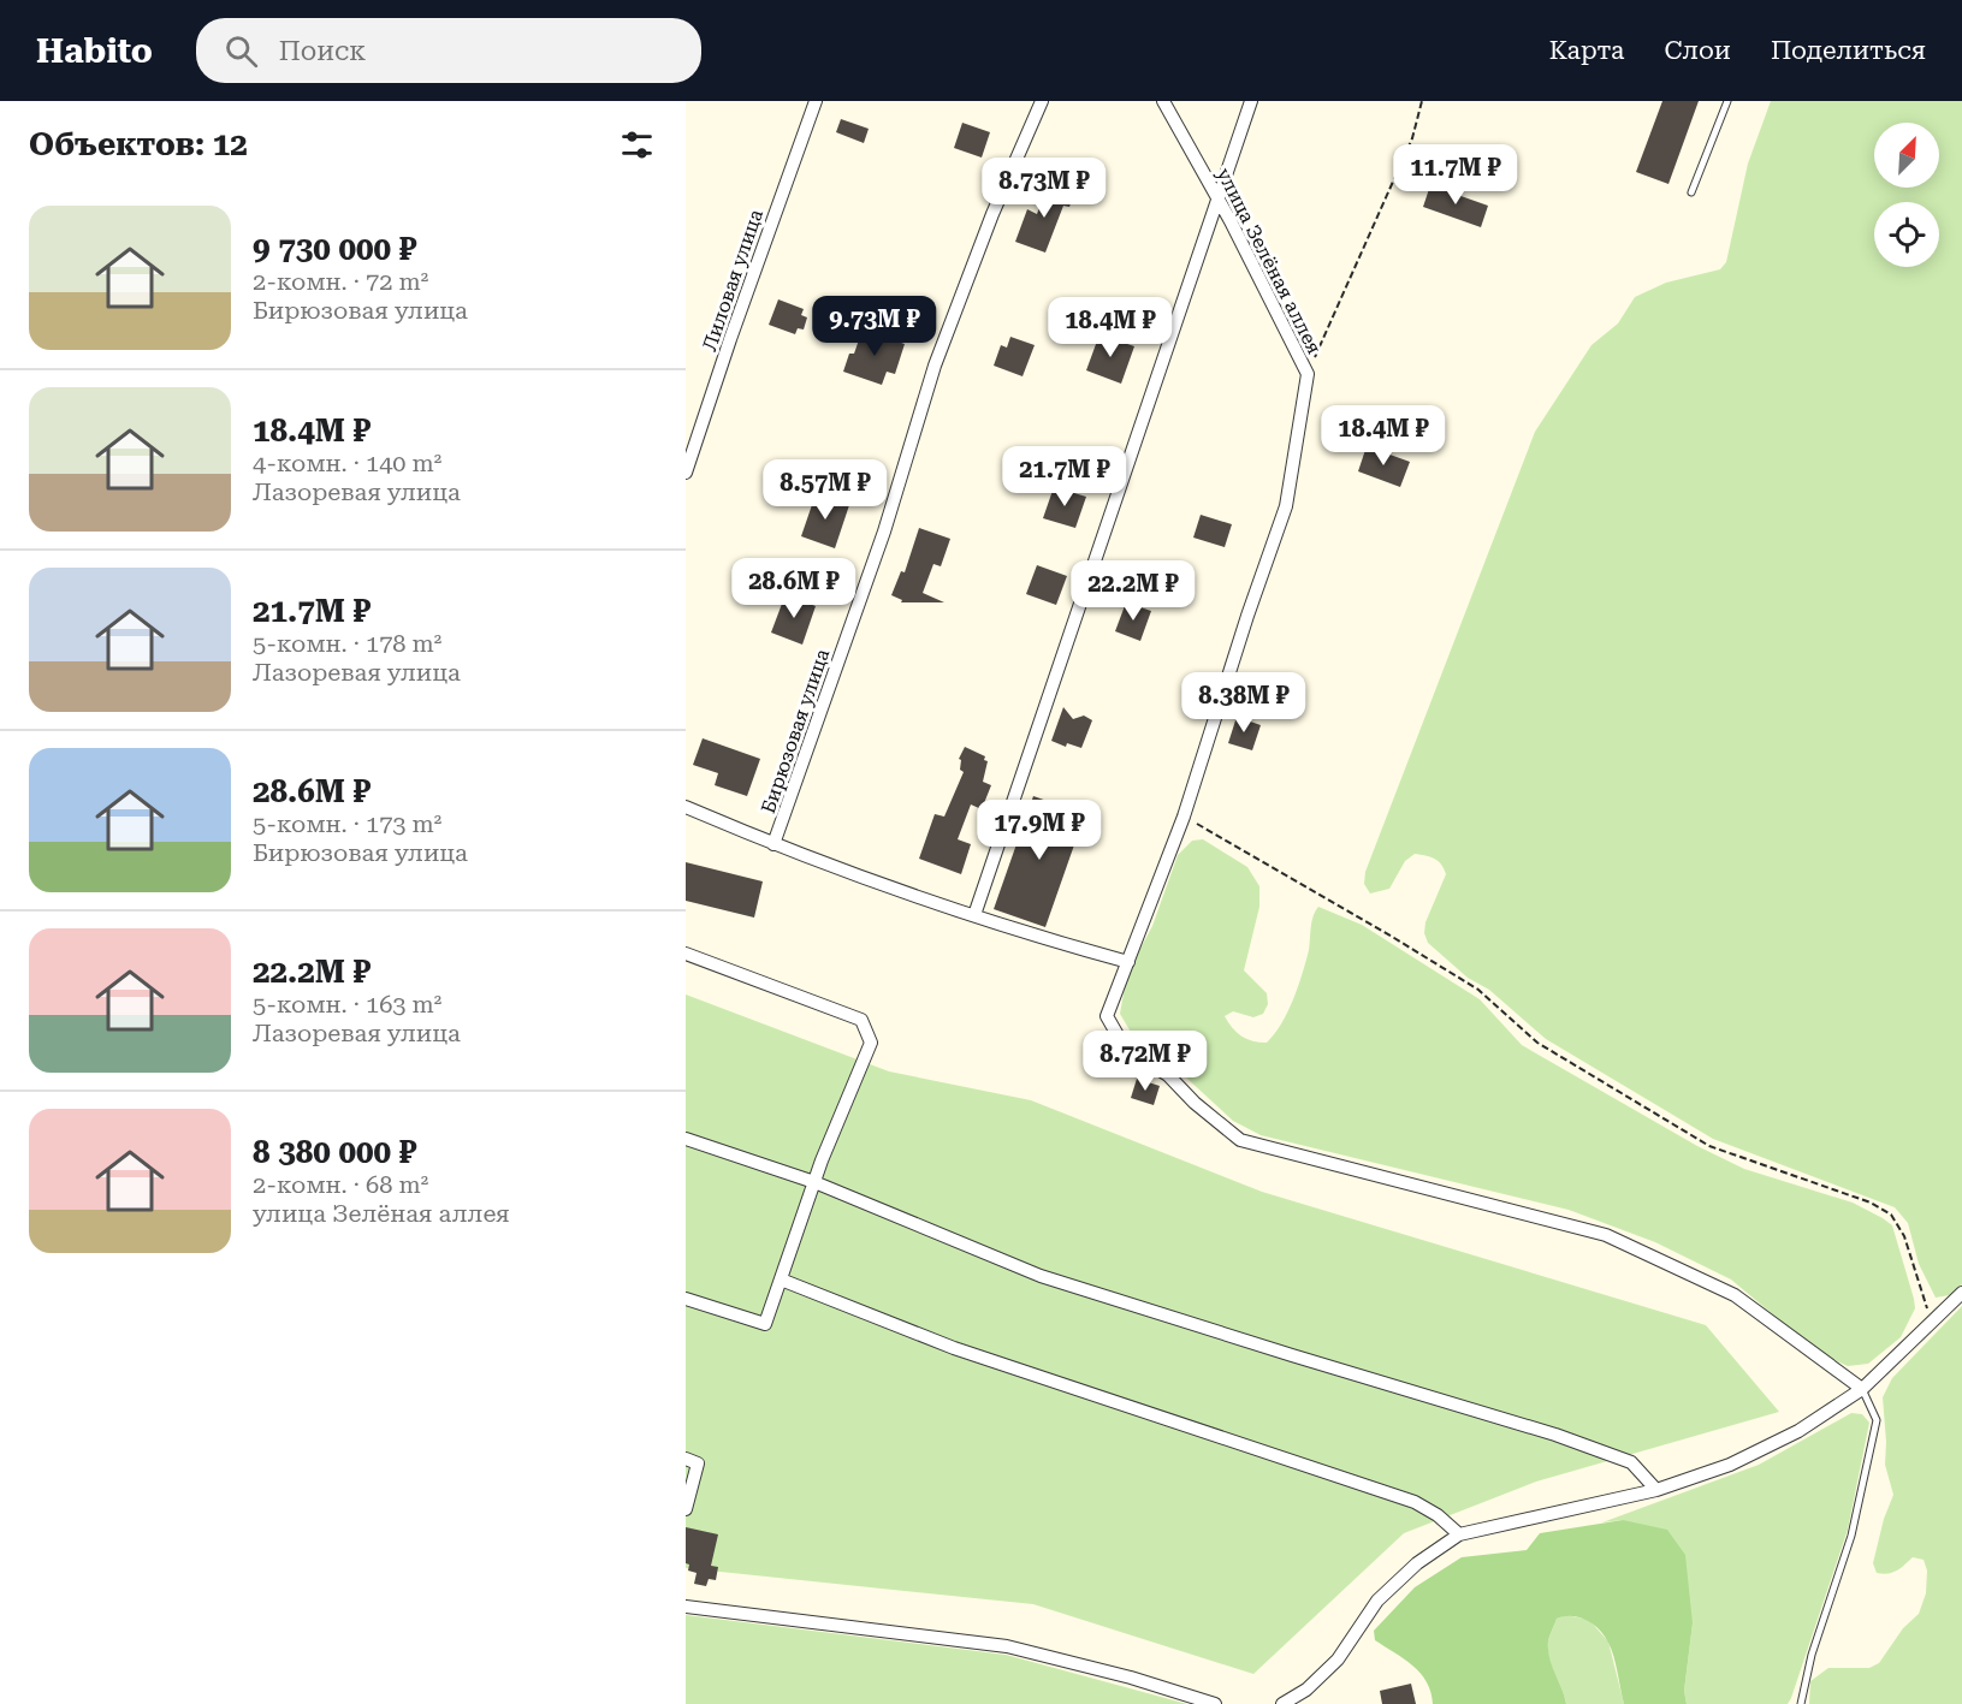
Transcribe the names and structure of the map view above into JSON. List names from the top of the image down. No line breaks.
{"streets":{"street":["улица Зелёная аллея","Лиловая улица","Бирюзовая улица"]},"north":"top right","page":{"header":"Habito","search":"Поиск","nav":["Карта","Слои","Поделиться"],"heading":"Объектов: 12","price":["11.7M ₽","8.73M ₽","9.73M ₽","18.4M ₽","18.4M ₽","21.7M ₽","8.57M ₽","28.6M ₽","22.2M ₽","8.38M ₽","17.9M ₽","8.72M ₽"],"list":[{"name":"9 730 000 ₽","note":"2-комн. · 72 m² · Бирюзовая улица"},{"name":"18.4M ₽","note":"4-комн. · 140 m² · Лазоревая улица"},{"name":"21.7M ₽","note":"5-комн. · 178 m² · Лазоревая улица"},{"name":"28.6M ₽","note":"5-комн. · 173 m² · Бирюзовая улица"},{"name":"22.2M ₽","note":"5-комн. · 163 m² · Лазоревая улица"},{"name":"8 380 000 ₽","note":"2-комн. · 68 m² · улица Зелёная аллея"}]}}
